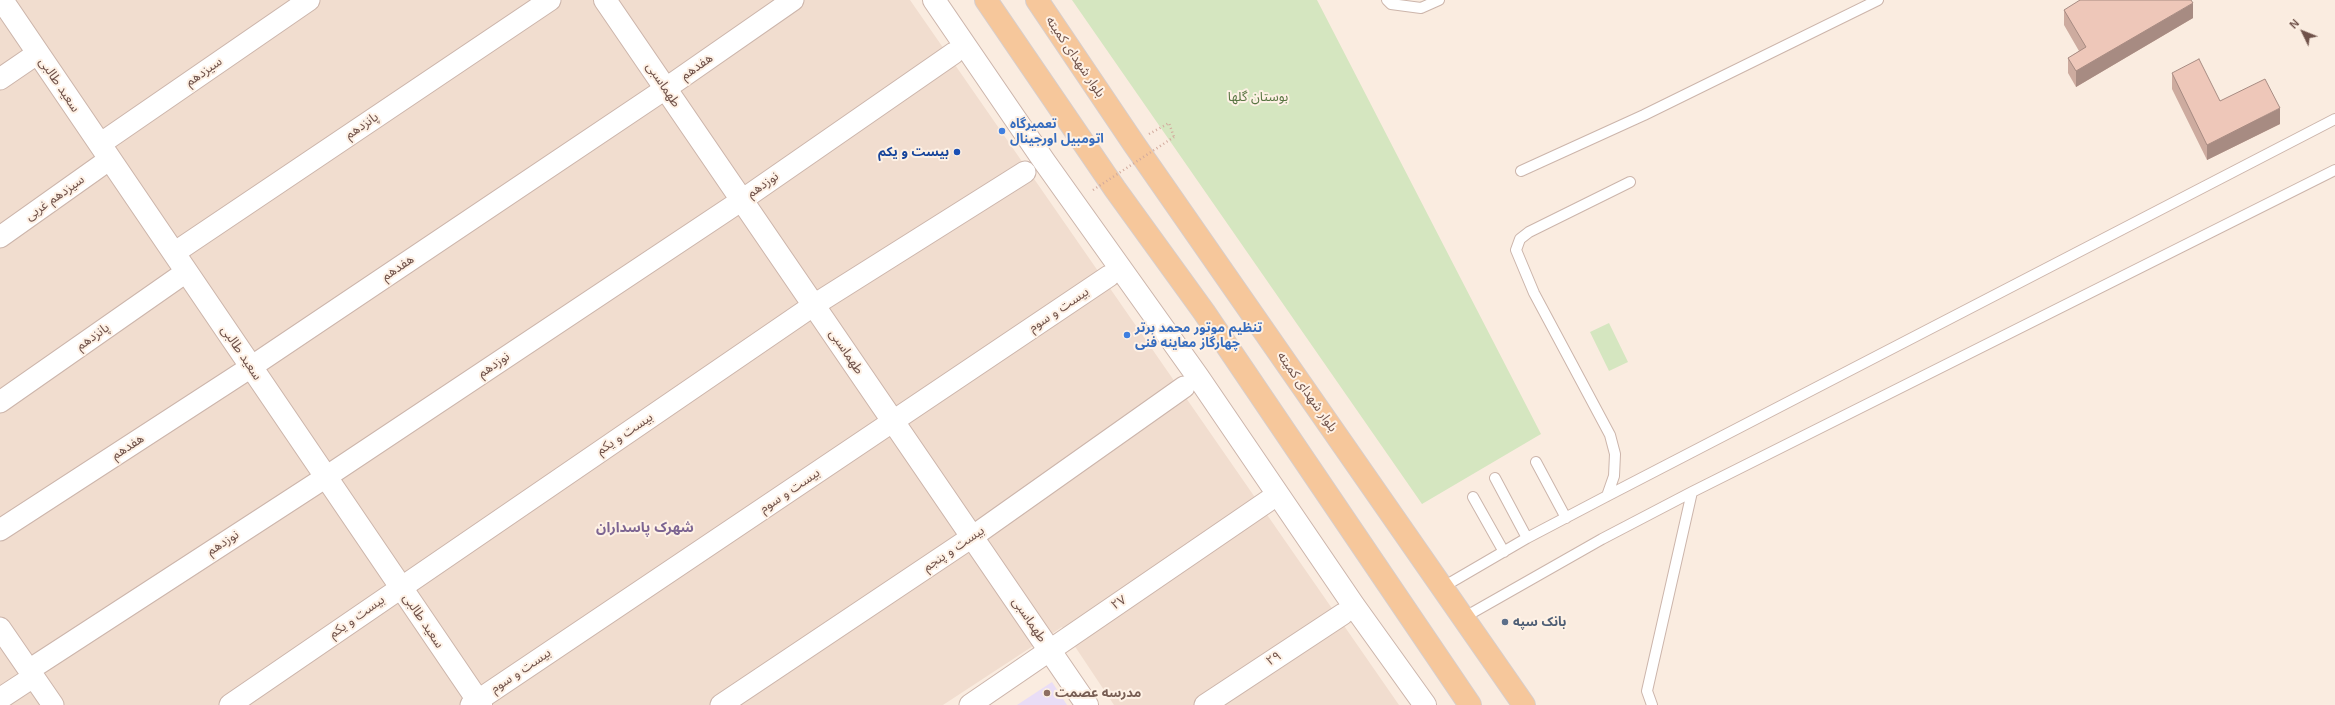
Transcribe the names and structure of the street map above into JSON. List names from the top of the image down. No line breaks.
{"streets":{"main road":["بلوار شهدای کمیته"],"street":["هفدهم","سیزدهم","سعید طالبی","طهماسبی","پانزدهم","نوزدهم","سیزدهم غربی","بیست و سوم","بیست و یکم","بیست و پنجم","۲۷","۲۹"]},"crossings":[["هفدهم","سعید طالبی"],["هفدهم","طهماسبی"],["سیزدهم","سعید طالبی"],["سیزدهم","سیزدهم غربی"],["سعید طالبی","پانزدهم"],["سعید طالبی","نوزدهم"],["سعید طالبی","سیزدهم غربی"],["سعید طالبی","بیست و سوم"],["سعید طالبی","بیست و یکم"],["طهماسبی","نوزدهم"],["طهماسبی","بیست و سوم"],["طهماسبی","بیست و یکم"],["طهماسبی","بیست و پنجم"],["طهماسبی","۲۷"]],"districts":["شهرک پاسداران"],"parks":["بوستان گلها"],"places":["تعمیرگاه اتومبیل اورجینال","بیست و یکم","تنظیم موتور محمد برتر چهارگاز معاینه فنی","بانک سپه","مدرسه عصمت"],"north":"top left"}
